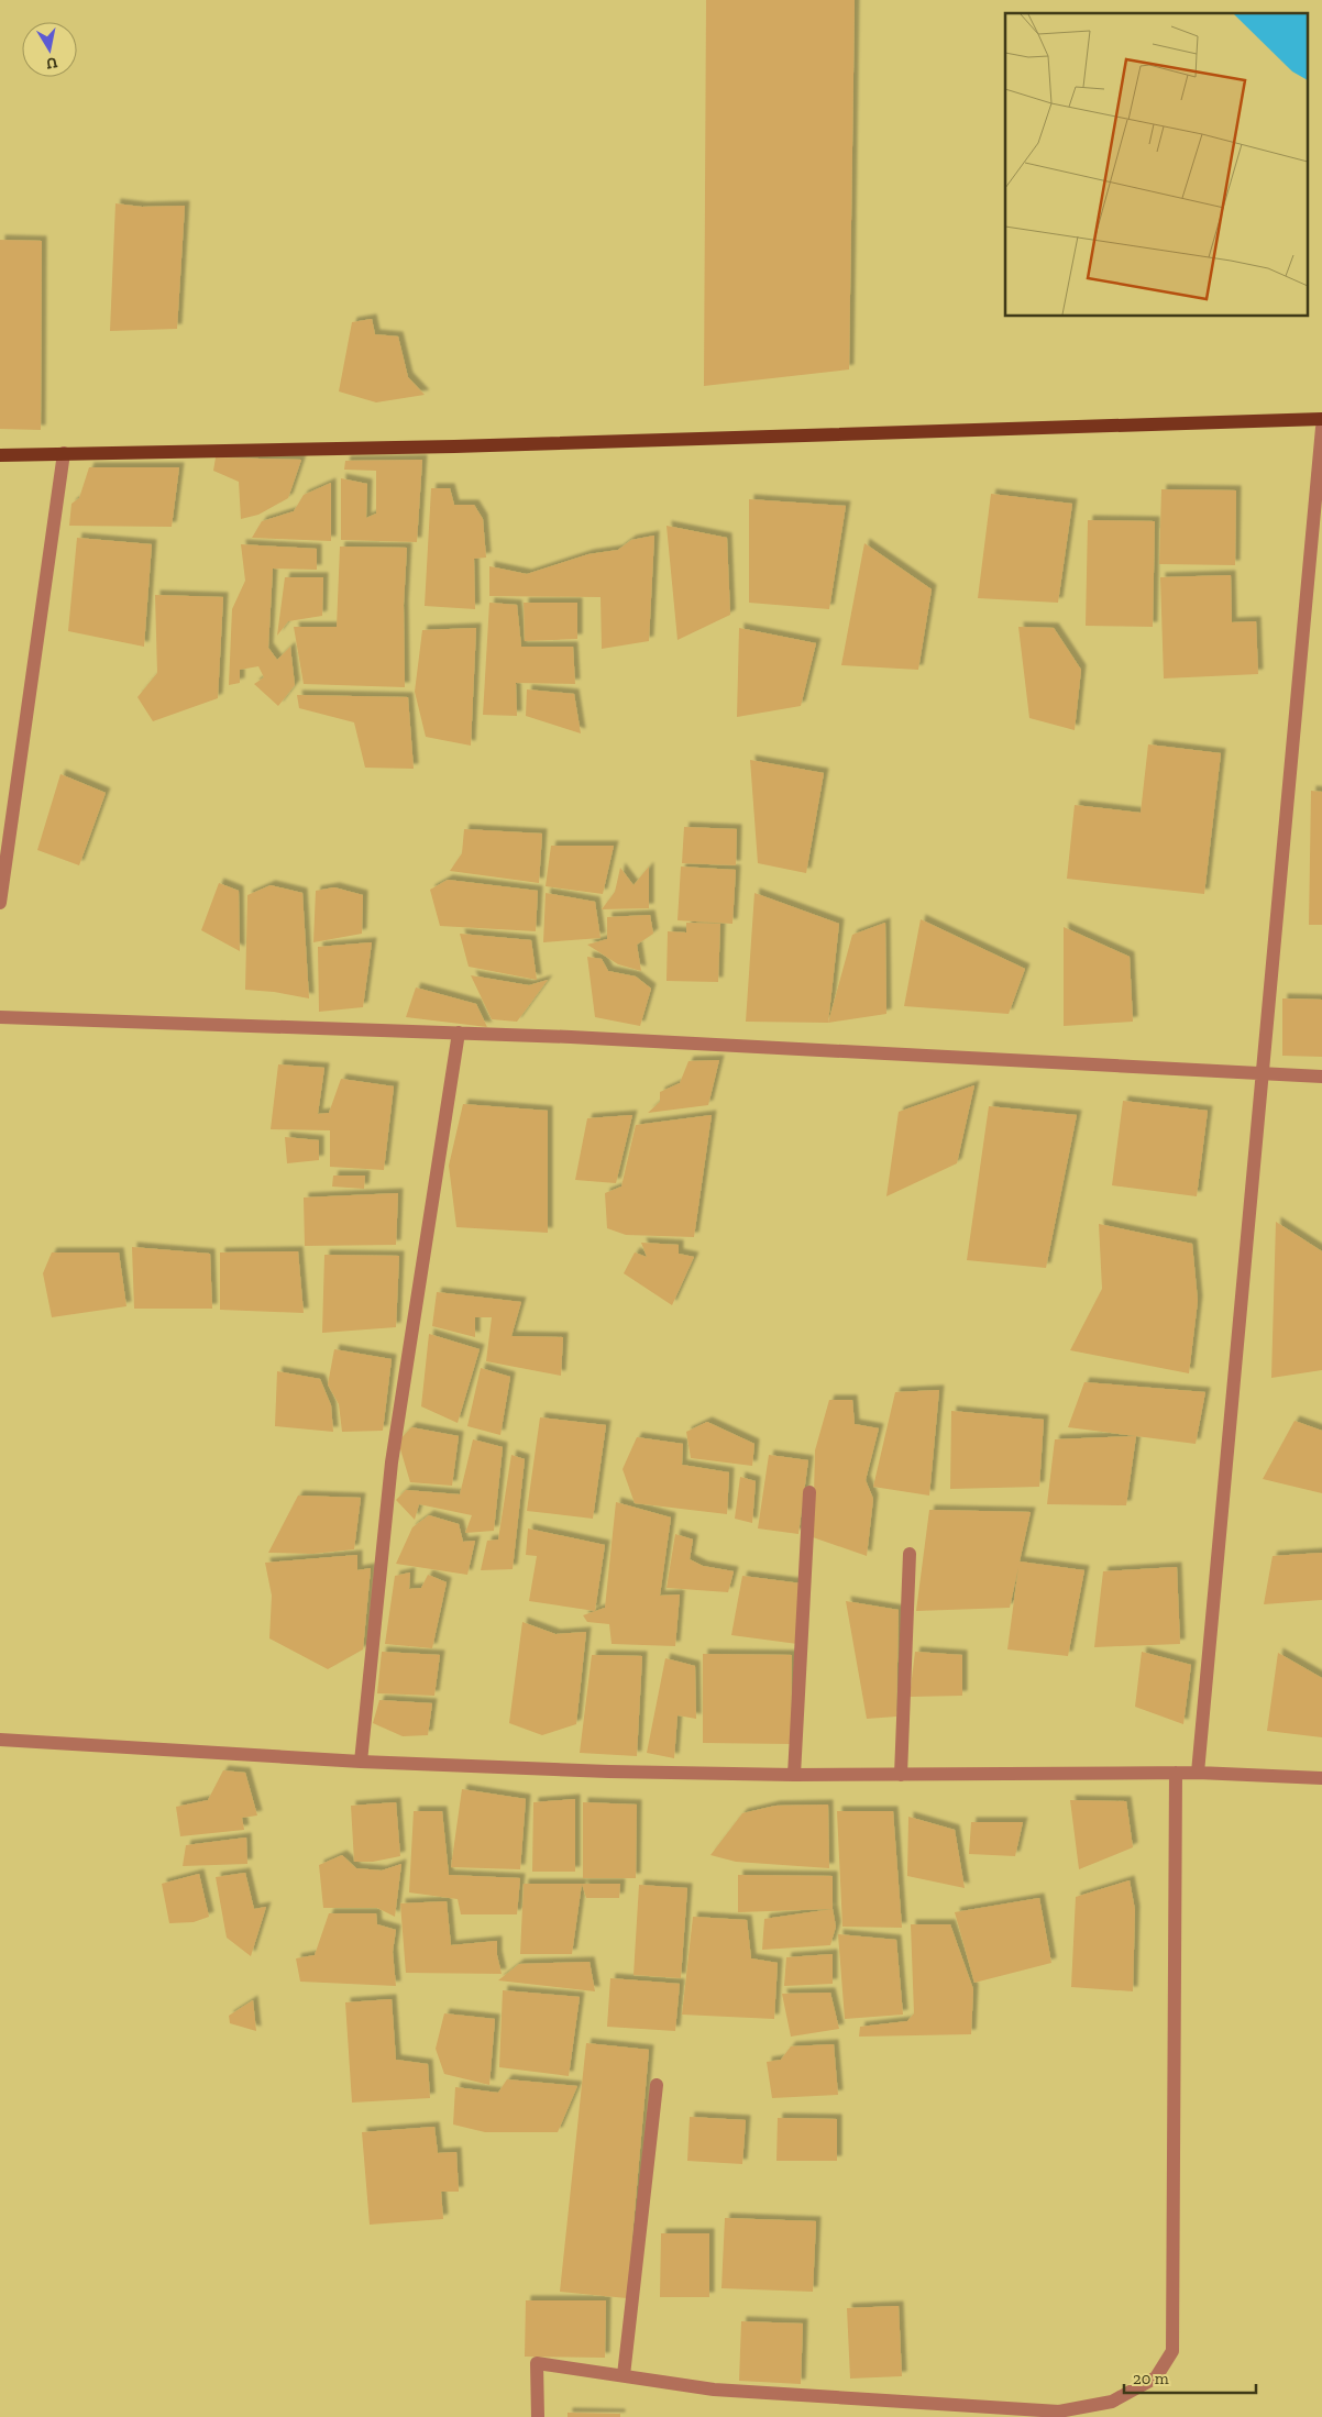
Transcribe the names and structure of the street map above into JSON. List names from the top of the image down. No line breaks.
{"scale_bar":"20 m","north":"bottom"}
